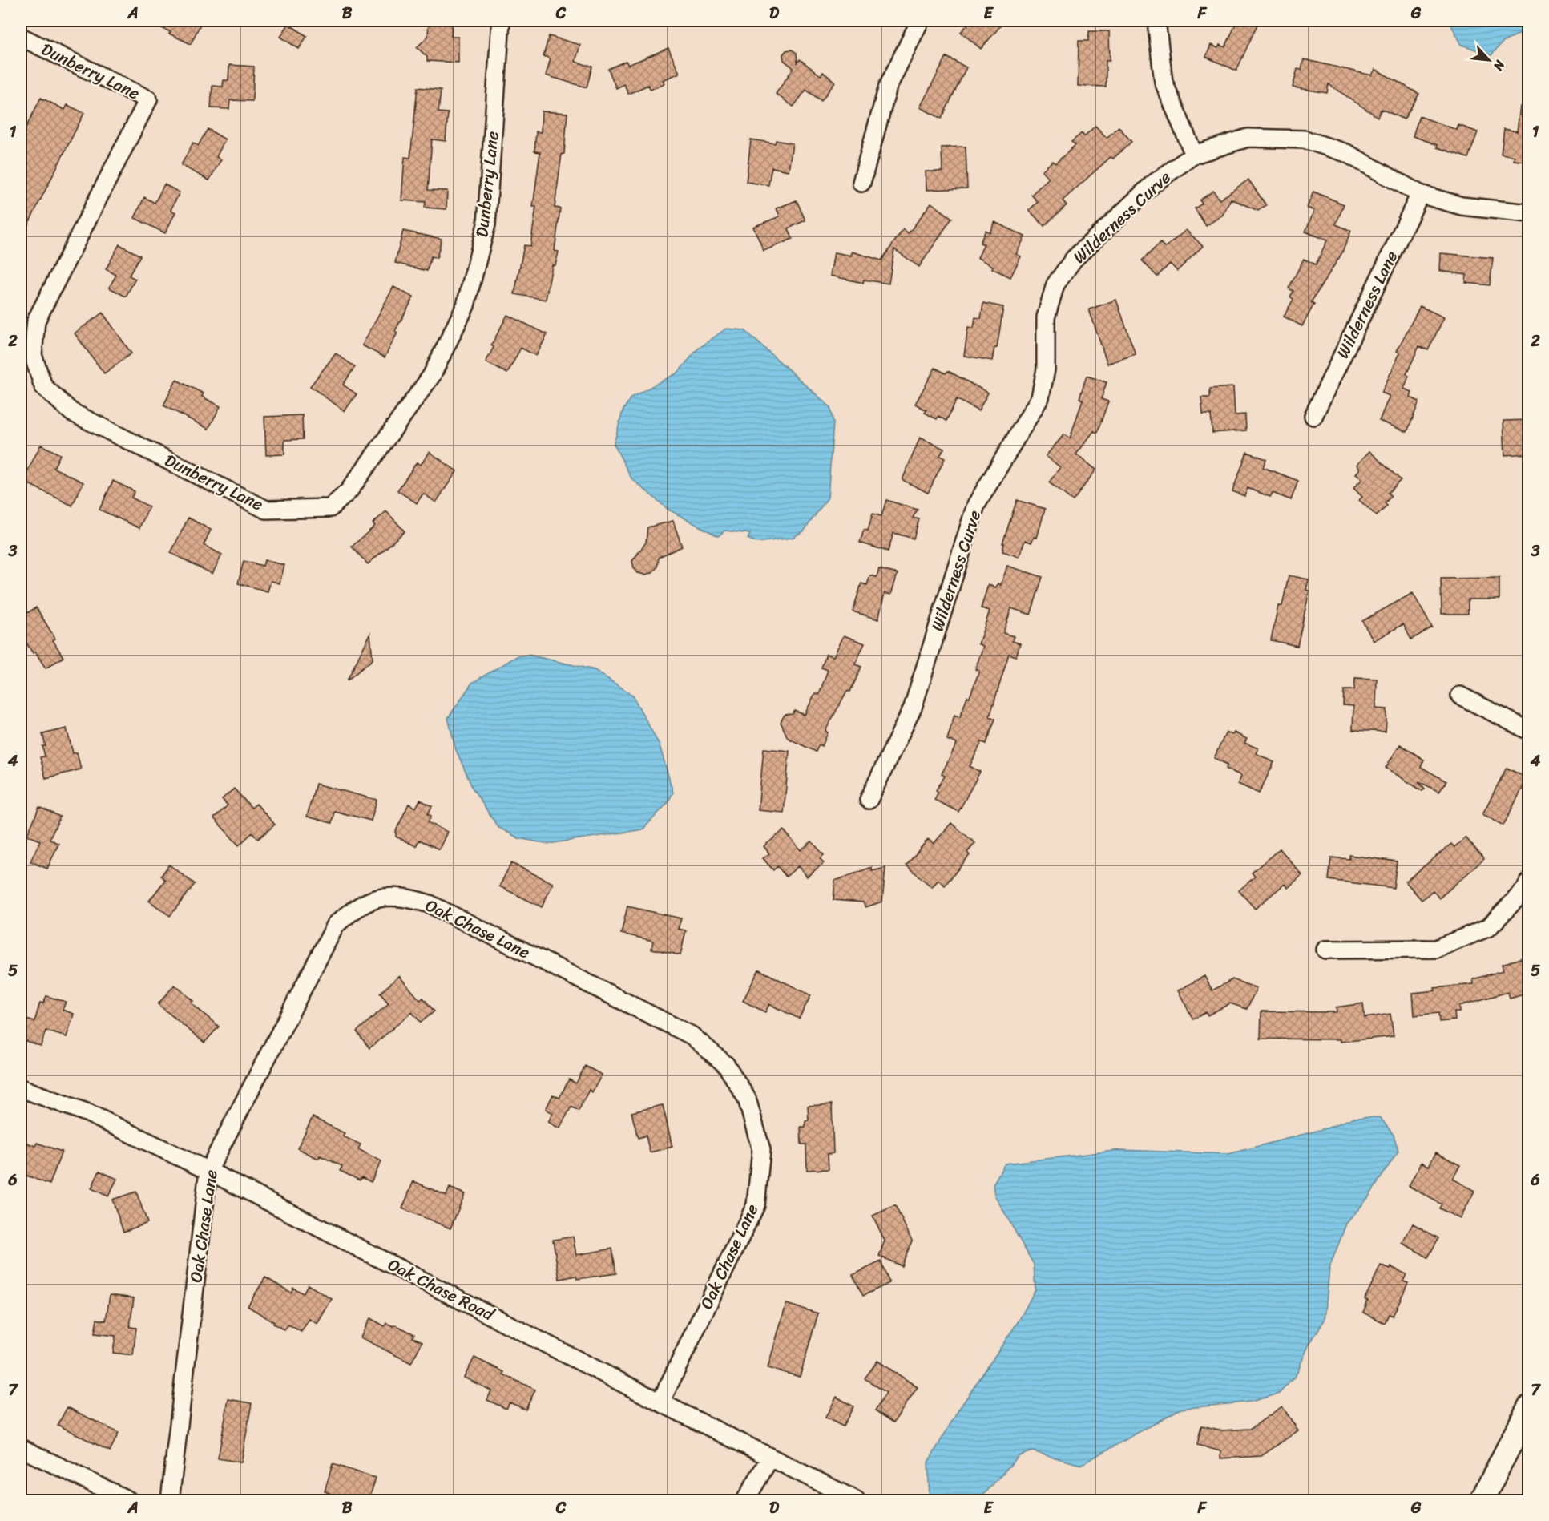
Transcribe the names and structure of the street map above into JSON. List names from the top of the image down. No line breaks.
{"streets":{"street":["Dunberry Lane","Wilderness Curve","Wilderness Lane","Oak Chase Lane","Oak Chase Road"]},"crossings":[["Wilderness Curve","Wilderness Lane"],["Oak Chase Lane","Oak Chase Road"]],"north":"bottom right","grid":{"columns":["A","B","C","D","E","F","G"],"rows":["1","2","3","4","5","6","7"]}}
